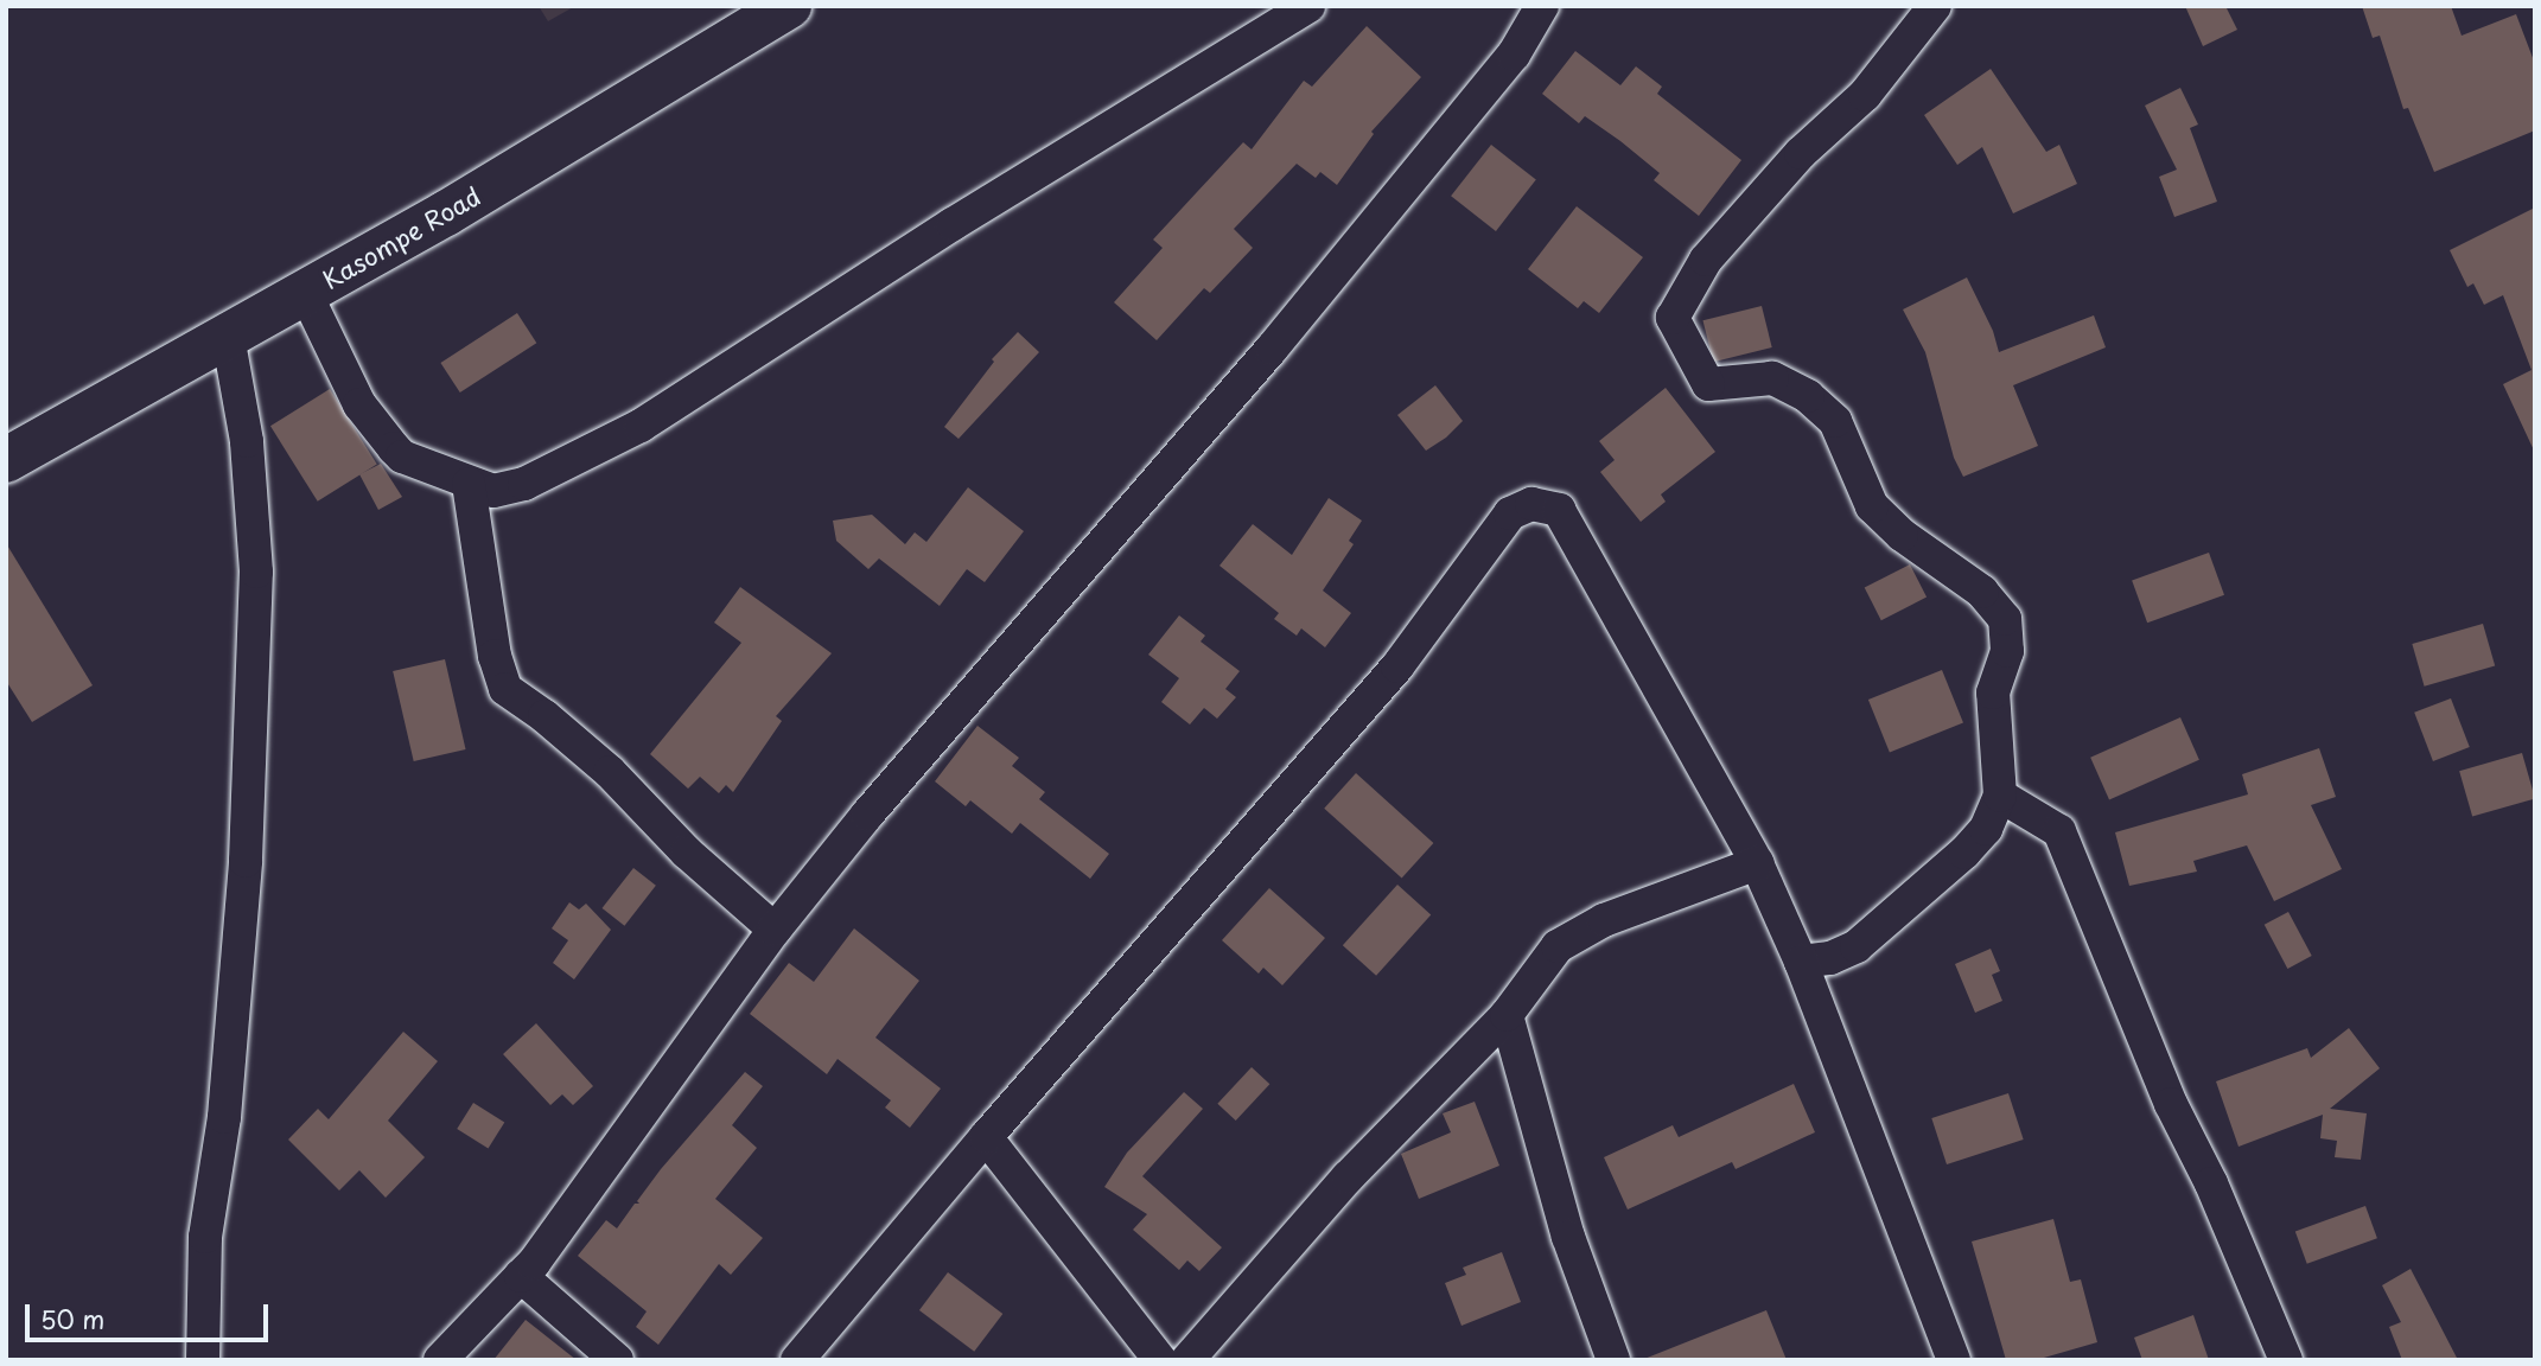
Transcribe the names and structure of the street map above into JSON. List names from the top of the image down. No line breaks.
{"streets":{"street":["Kasompe Road"]},"scale_bar":"50 m"}
